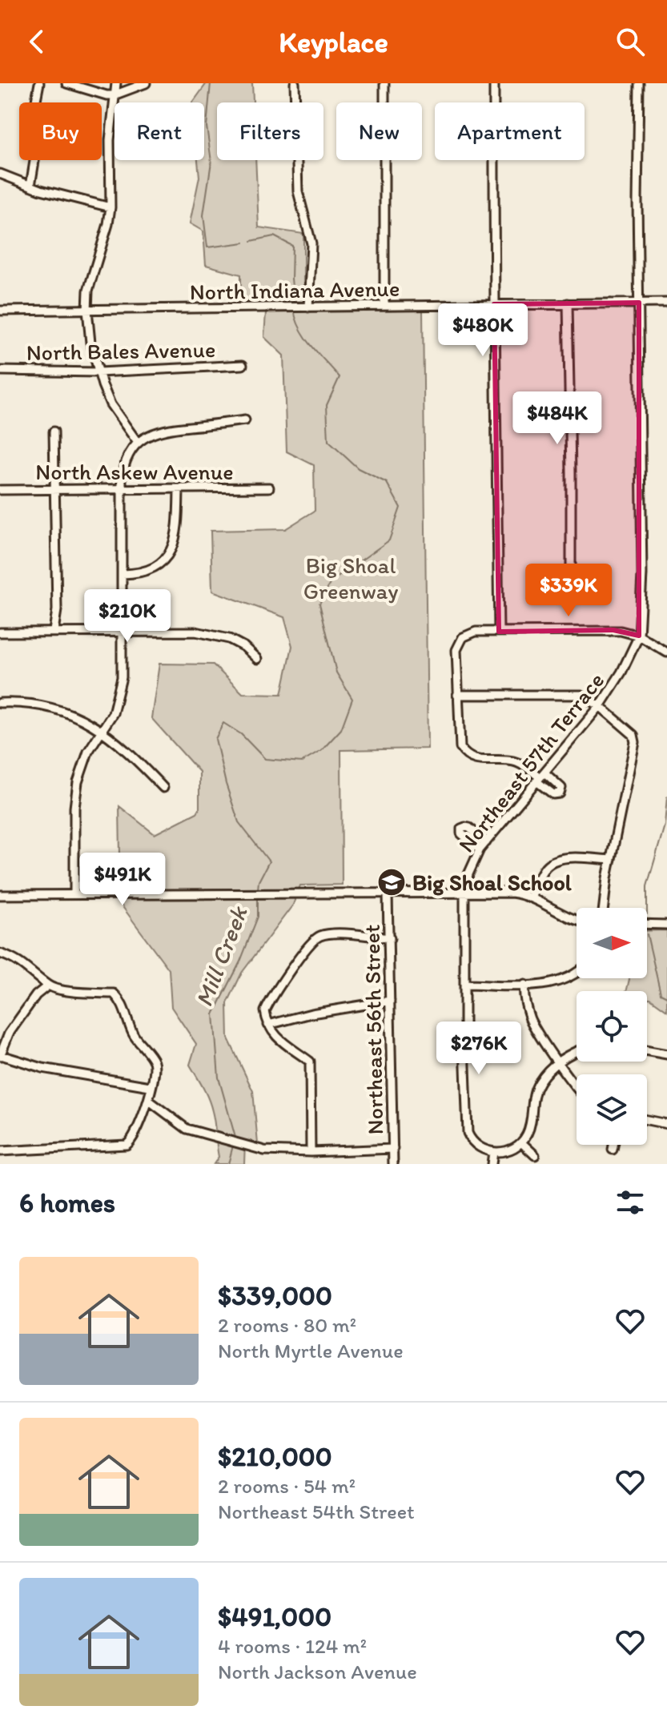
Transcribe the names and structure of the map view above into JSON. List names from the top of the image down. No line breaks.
{"streets":{"street":["North Indiana Avenue","North Bales Avenue","North Askew Avenue","Northeast 57th Terrace","Northeast 56th Street"]},"crossings":[["North Indiana Avenue","Northeast 57th Terrace"]],"water":["Mill Creek"],"parks":["Big Shoal Greenway"],"places":{"school or university":["Big Shoal School"]},"north":"right","page":{"header":"Keyplace","chip":["Buy","Rent","Filters","New","Apartment"],"price":["$480K","$484K","$339K","$210K","$491K","$276K"],"heading":"6 homes","list":[{"name":"$339,000","note":"2 rooms · 80 m² · North Myrtle Avenue"},{"name":"$210,000","note":"2 rooms · 54 m² · Northeast 54th Street"},{"name":"$491,000","note":"4 rooms · 124 m² · North Jackson Avenue"}]}}
